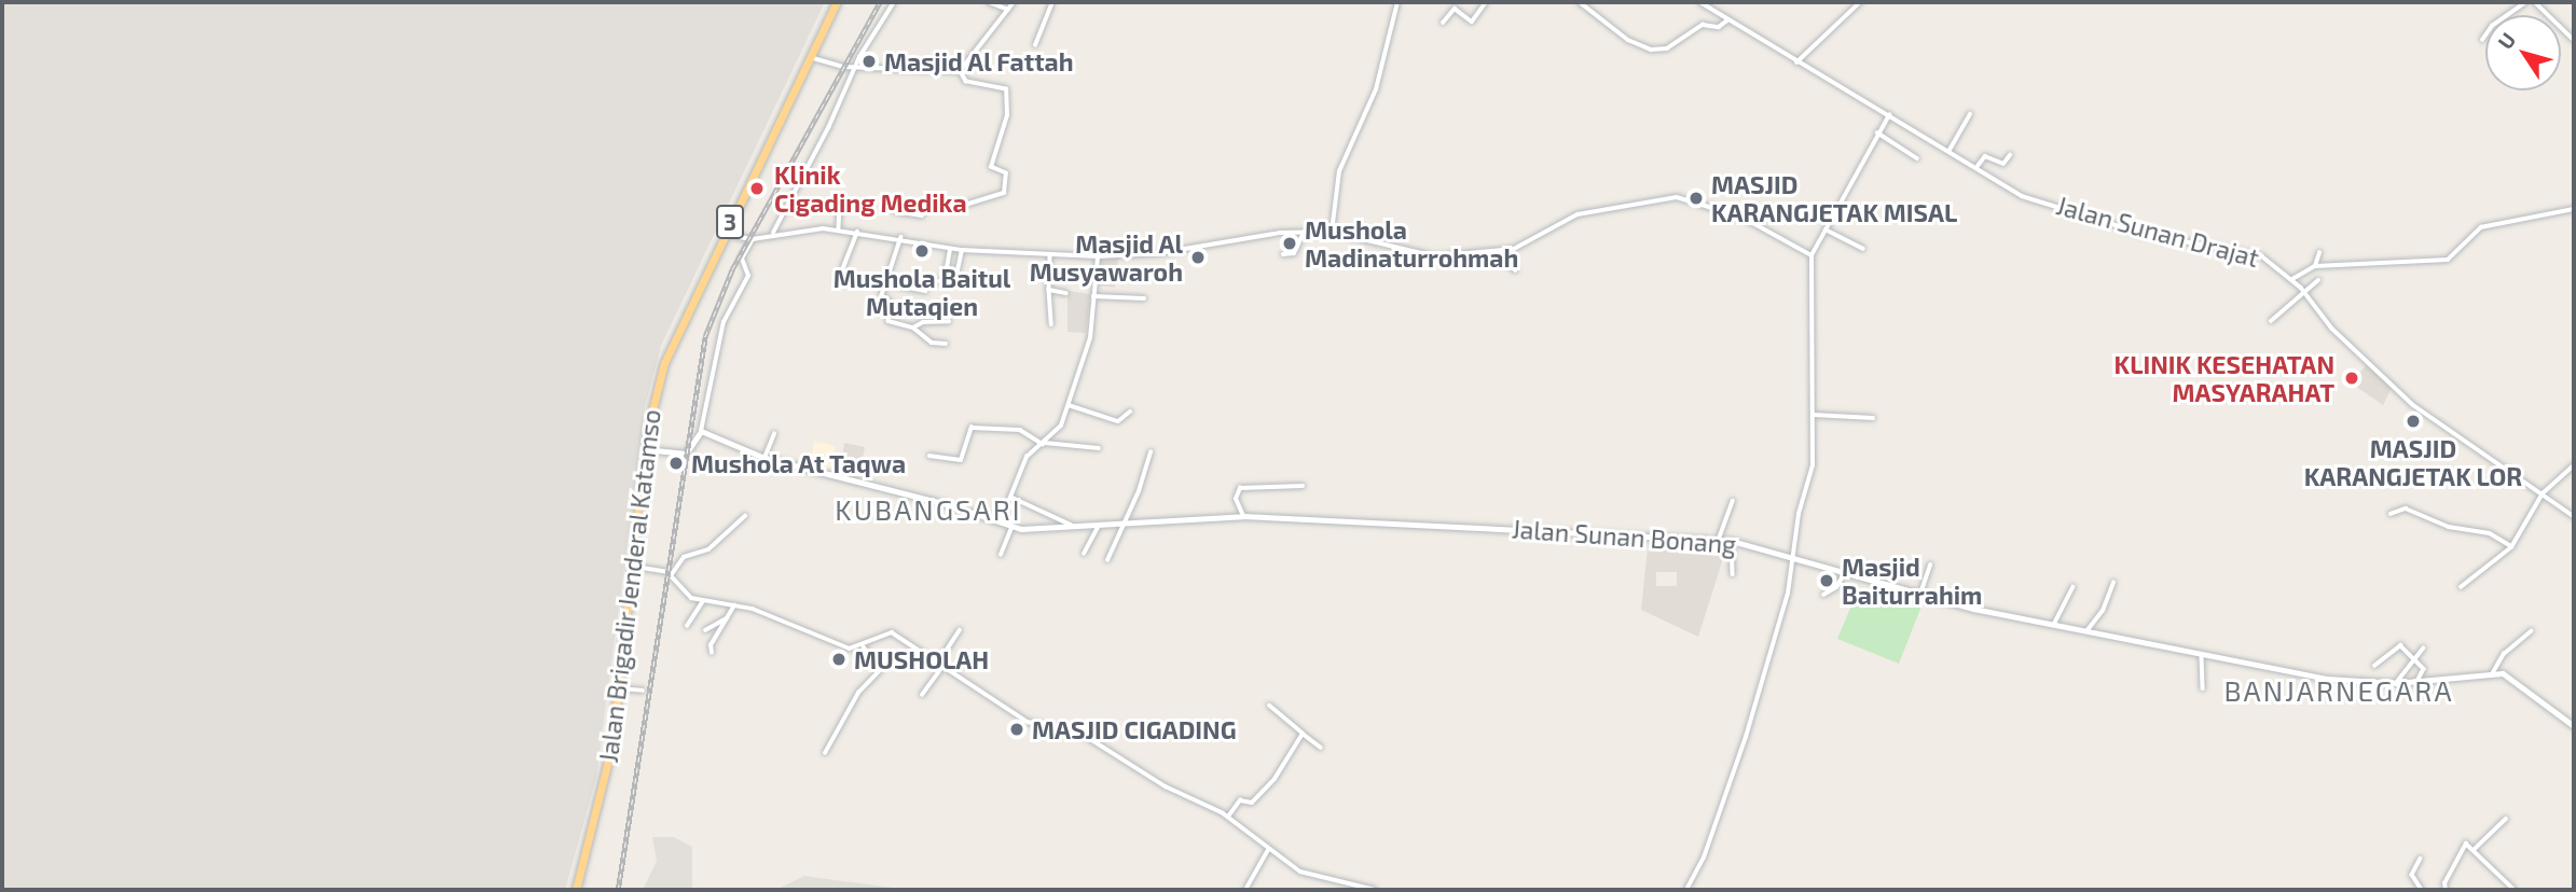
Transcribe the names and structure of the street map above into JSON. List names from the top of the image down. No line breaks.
{"streets":{"highway":["3","Jalan Brigadir Jenderal Katamso"],"street":["Jalan Sunan Drajat","Jalan Sunan Bonang"]},"districts":["KUBANGSARI","BANJARNEGARA"],"places":["Masjid Al Fattah","Klinik Cigading Medika","MASJID KARANGJETAK MISAL","Mushola Madinaturrohmah","Mushola Baitul Mutaqien","Masjid Al Musyawaroh","KLINIK KESEHATAN MASYARAHAT","MASJID KARANGJETAK LOR","Mushola At Taqwa","Masjid Baiturrahim","MUSHOLAH","MASJID CIGADING"],"north":"top left"}
